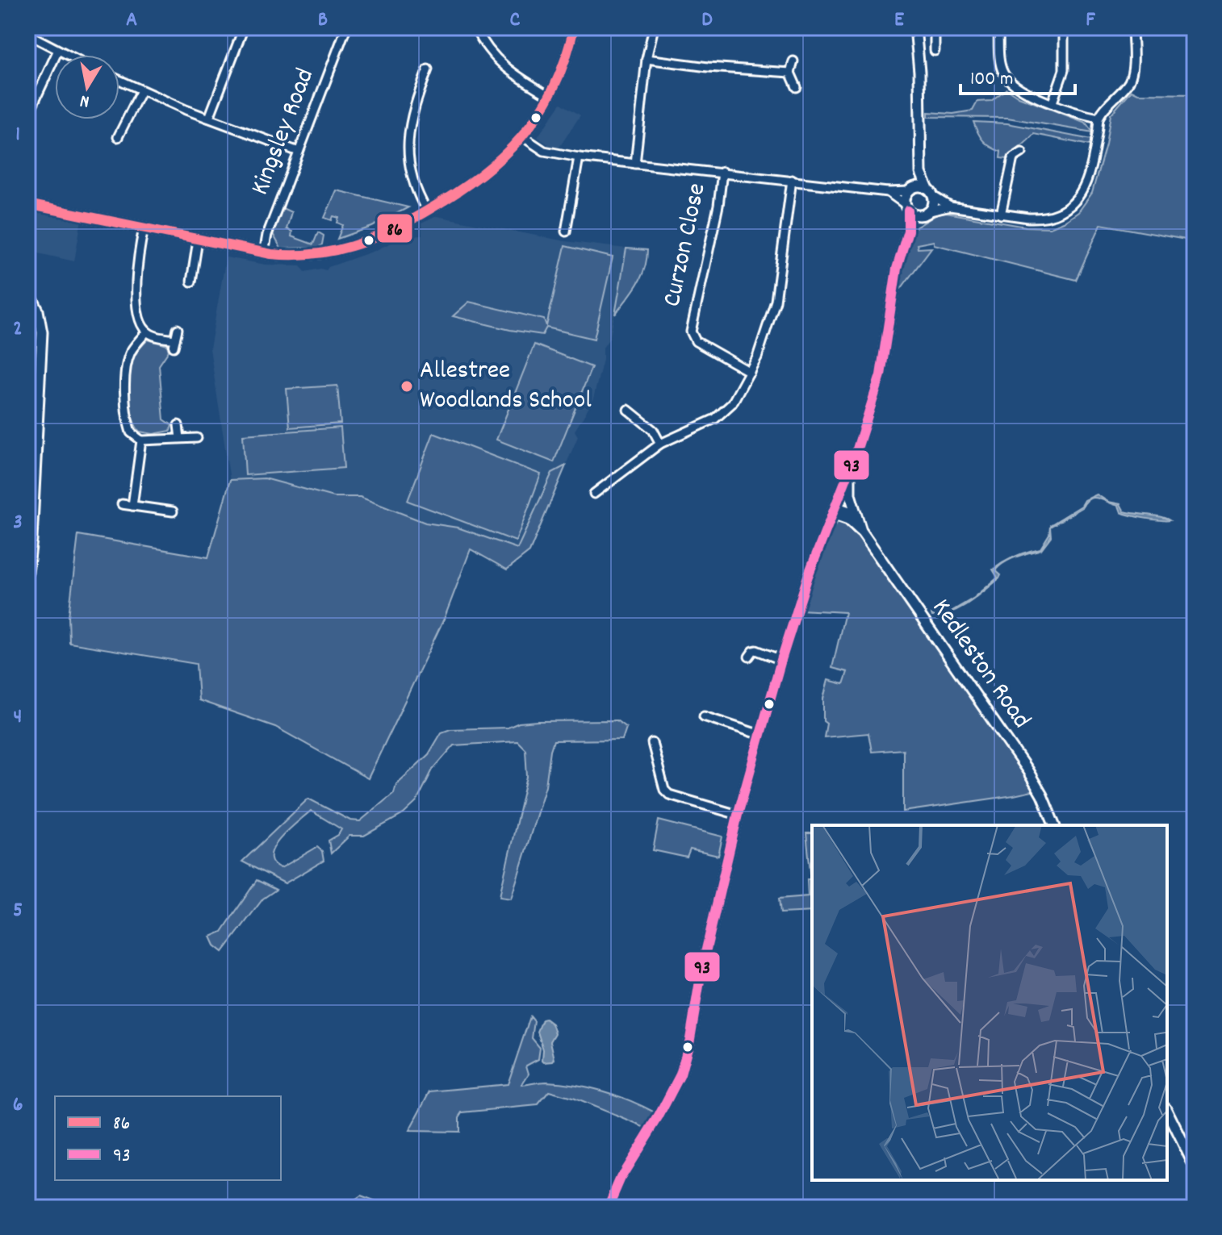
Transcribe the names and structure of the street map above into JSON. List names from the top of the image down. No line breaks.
{"streets":{"street":["Kingsley Road","Curzon Close","Kedleston Road"]},"places":["Allestree Woodlands School"],"lines":["transit line 86","transit line 93"],"legend":["86","93"],"scale_bar":"100 m","north":"bottom","grid":{"columns":["A","B","C","D","E","F"],"rows":["1","2","3","4","5","6"]}}
